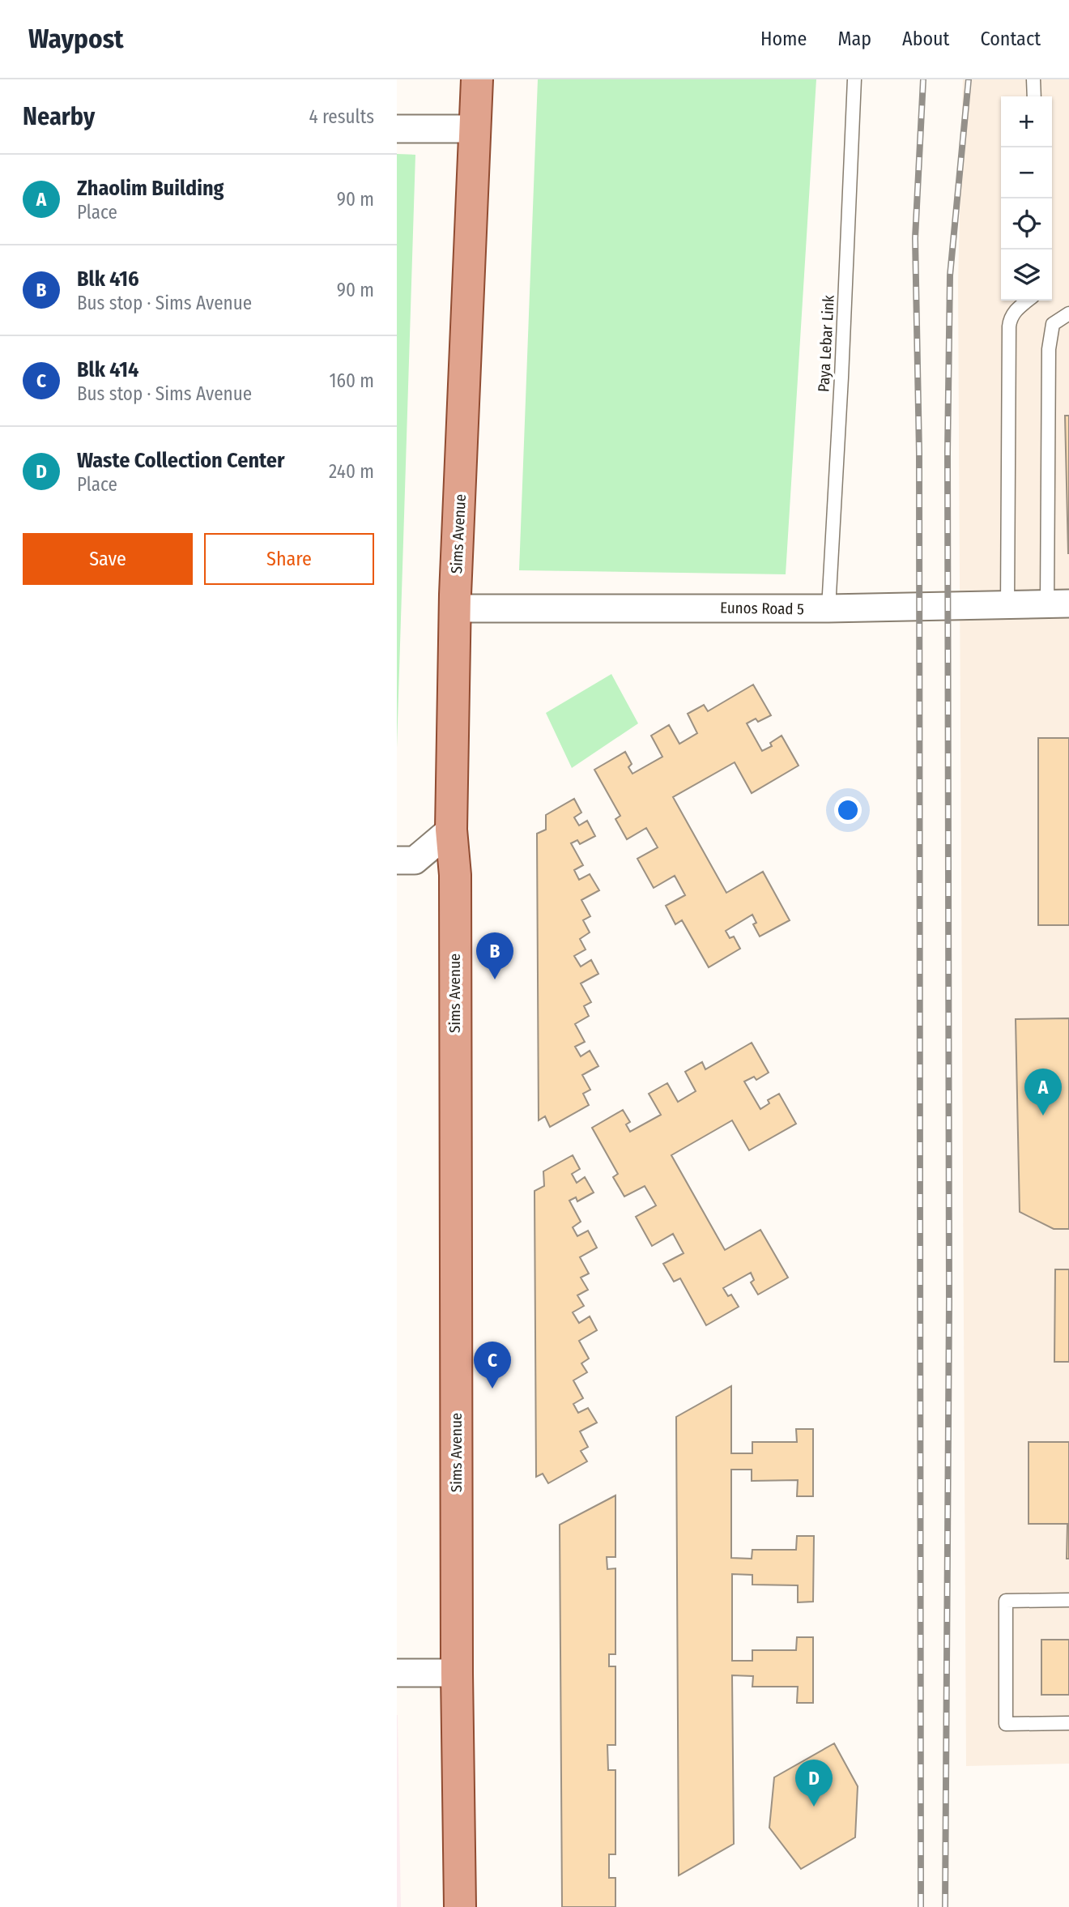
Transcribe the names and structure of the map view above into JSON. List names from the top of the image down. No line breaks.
{"streets":{"main road":["Sims Avenue"],"street":["Eunos Road 5"],"lane":["Paya Lebar Link"]},"crossings":[["Paya Lebar Link","Eunos Road 5"],["Sims Avenue","Eunos Road 5"]],"page":{"header":"Waypost","nav":["Home","Map","About","Contact"],"heading":["Nearby","4 results"],"map_buttons":["+","−"],"list":[{"mark":"A","name":"Zhaolim Building","note":"Place","value":"90 m"},{"mark":"B","name":"Blk 416","note":"Bus stop · Sims Avenue","value":"90 m"},{"mark":"C","name":"Blk 414","note":"Bus stop · Sims Avenue","value":"160 m"},{"mark":"D","name":"Waste Collection Center","note":"Place","value":"240 m"}],"buttons":["Save","Share"],"pins":["B","A","C","D"]}}
